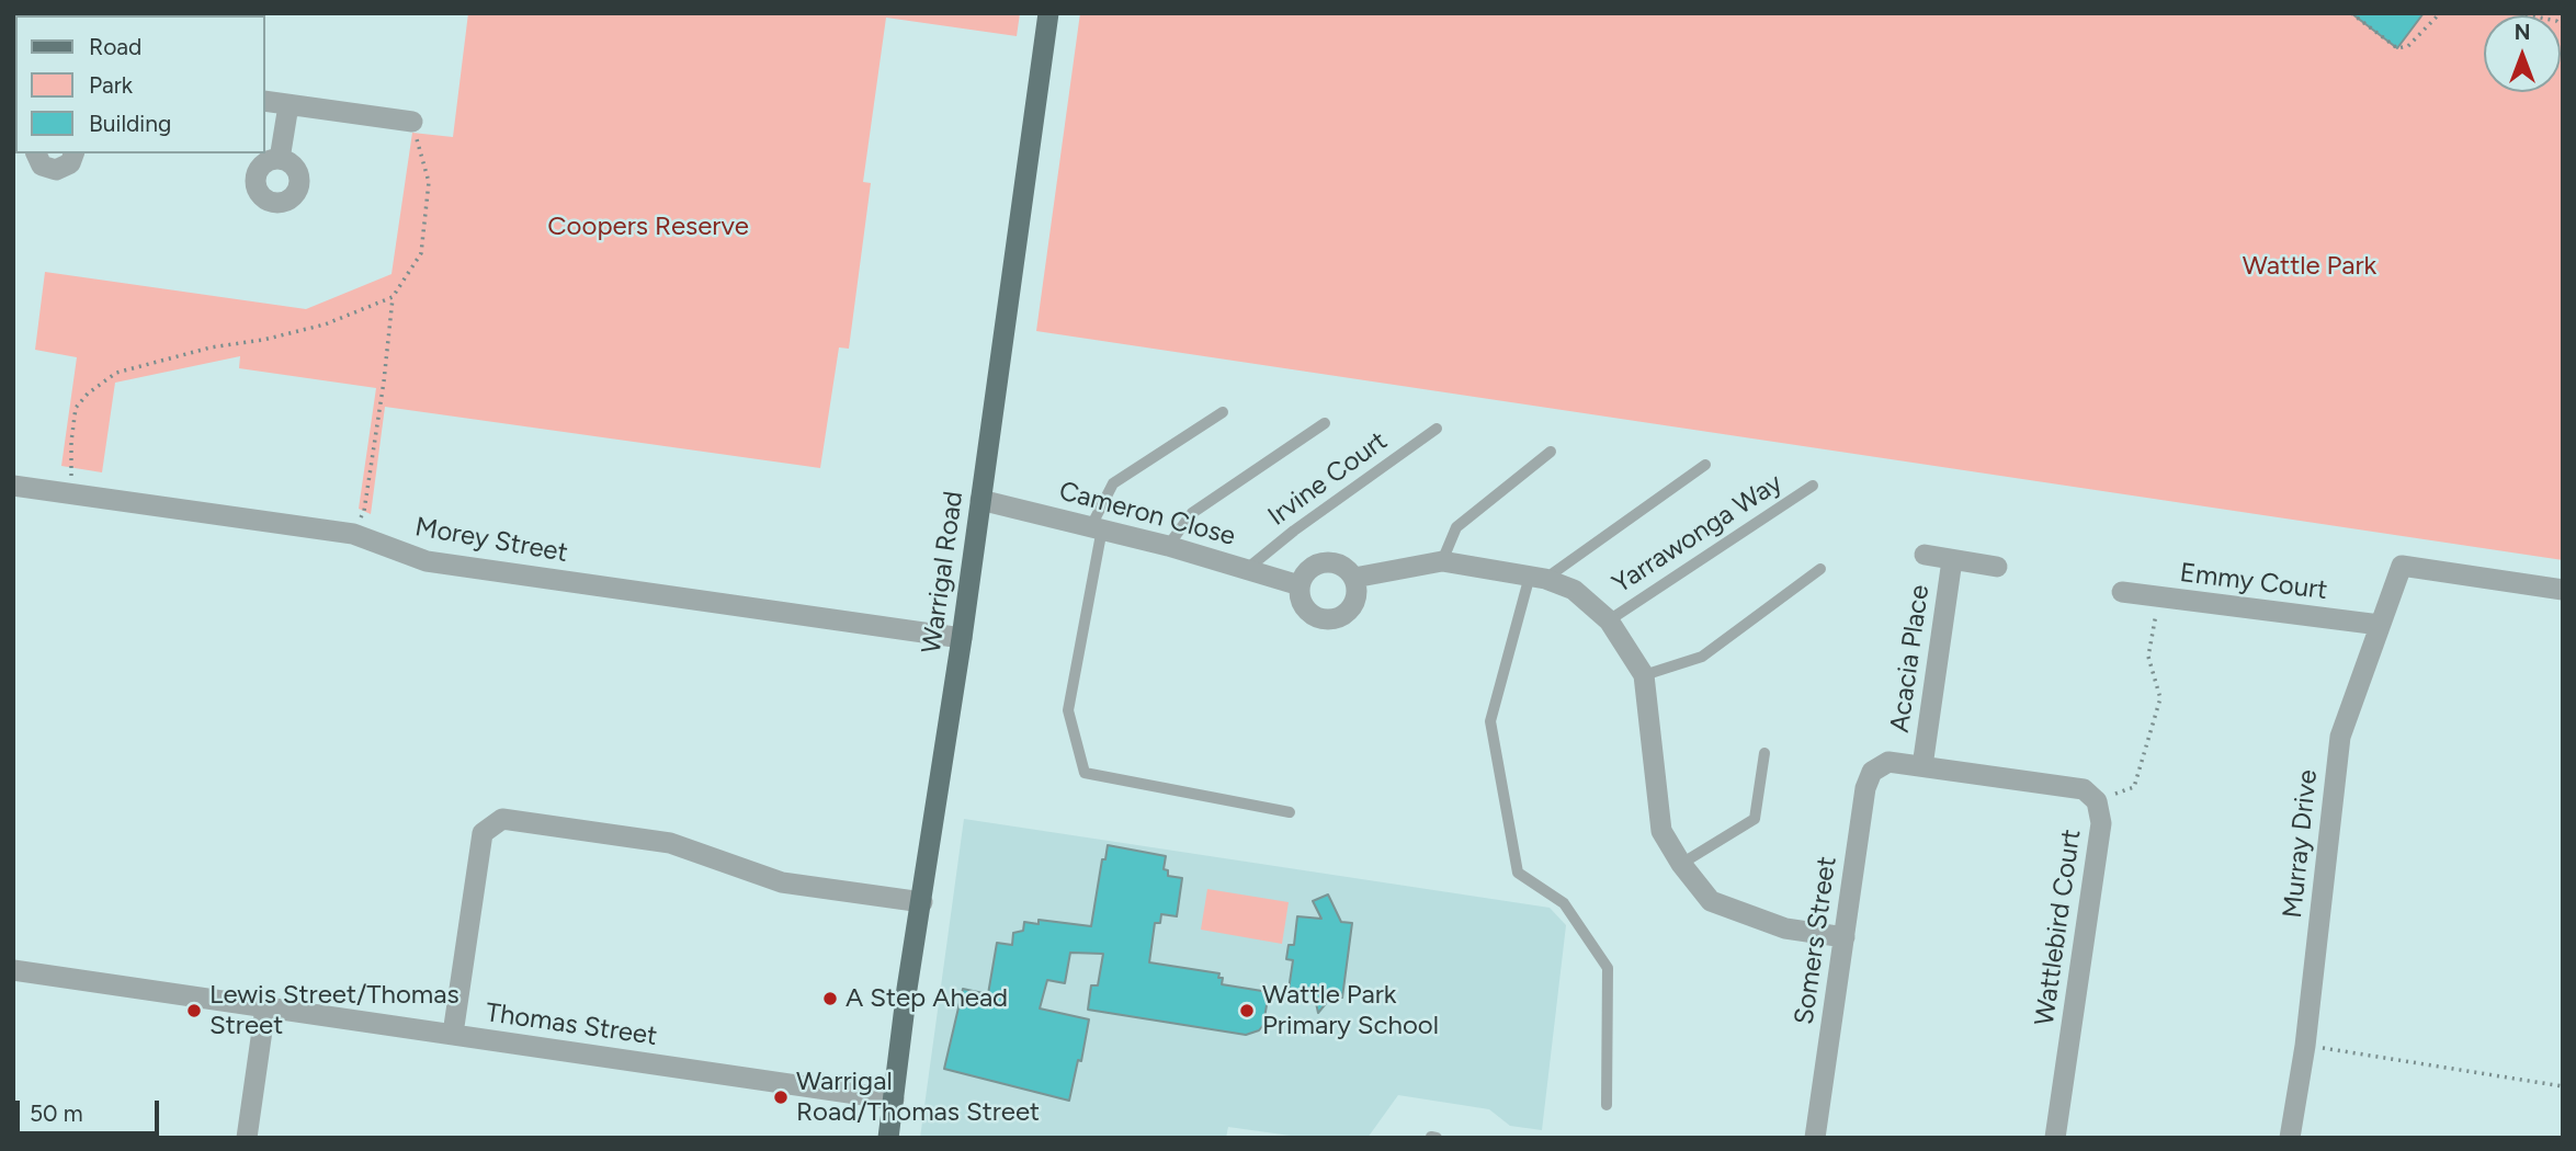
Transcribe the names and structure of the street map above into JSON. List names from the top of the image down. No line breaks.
{"streets":{"main road":["Warrigal Road"],"street":["Cameron Close","Morey Street","Emmy Court","Acacia Place","Murray Drive","Wattlebird Court","Somers Street","Thomas Street"],"lane":["Irvine Court","Yarrawonga Way"]},"crossings":[["Irvine Court","Cameron Close"],["Cameron Close","Warrigal Road"],["Morey Street","Warrigal Road"],["Warrigal Road","Thomas Street"],["Emmy Court","Murray Drive"],["Acacia Place","Wattlebird Court"],["Wattlebird Court","Somers Street"]],"parks":["Coopers Reserve","Wattle Park"],"places":["A Step Ahead","Lewis Street/Thomas Street","Wattle Park Primary School","Warrigal Road/Thomas Street"],"legend":["Road","Park","Building"],"scale_bar":"50 m","north":"top"}
